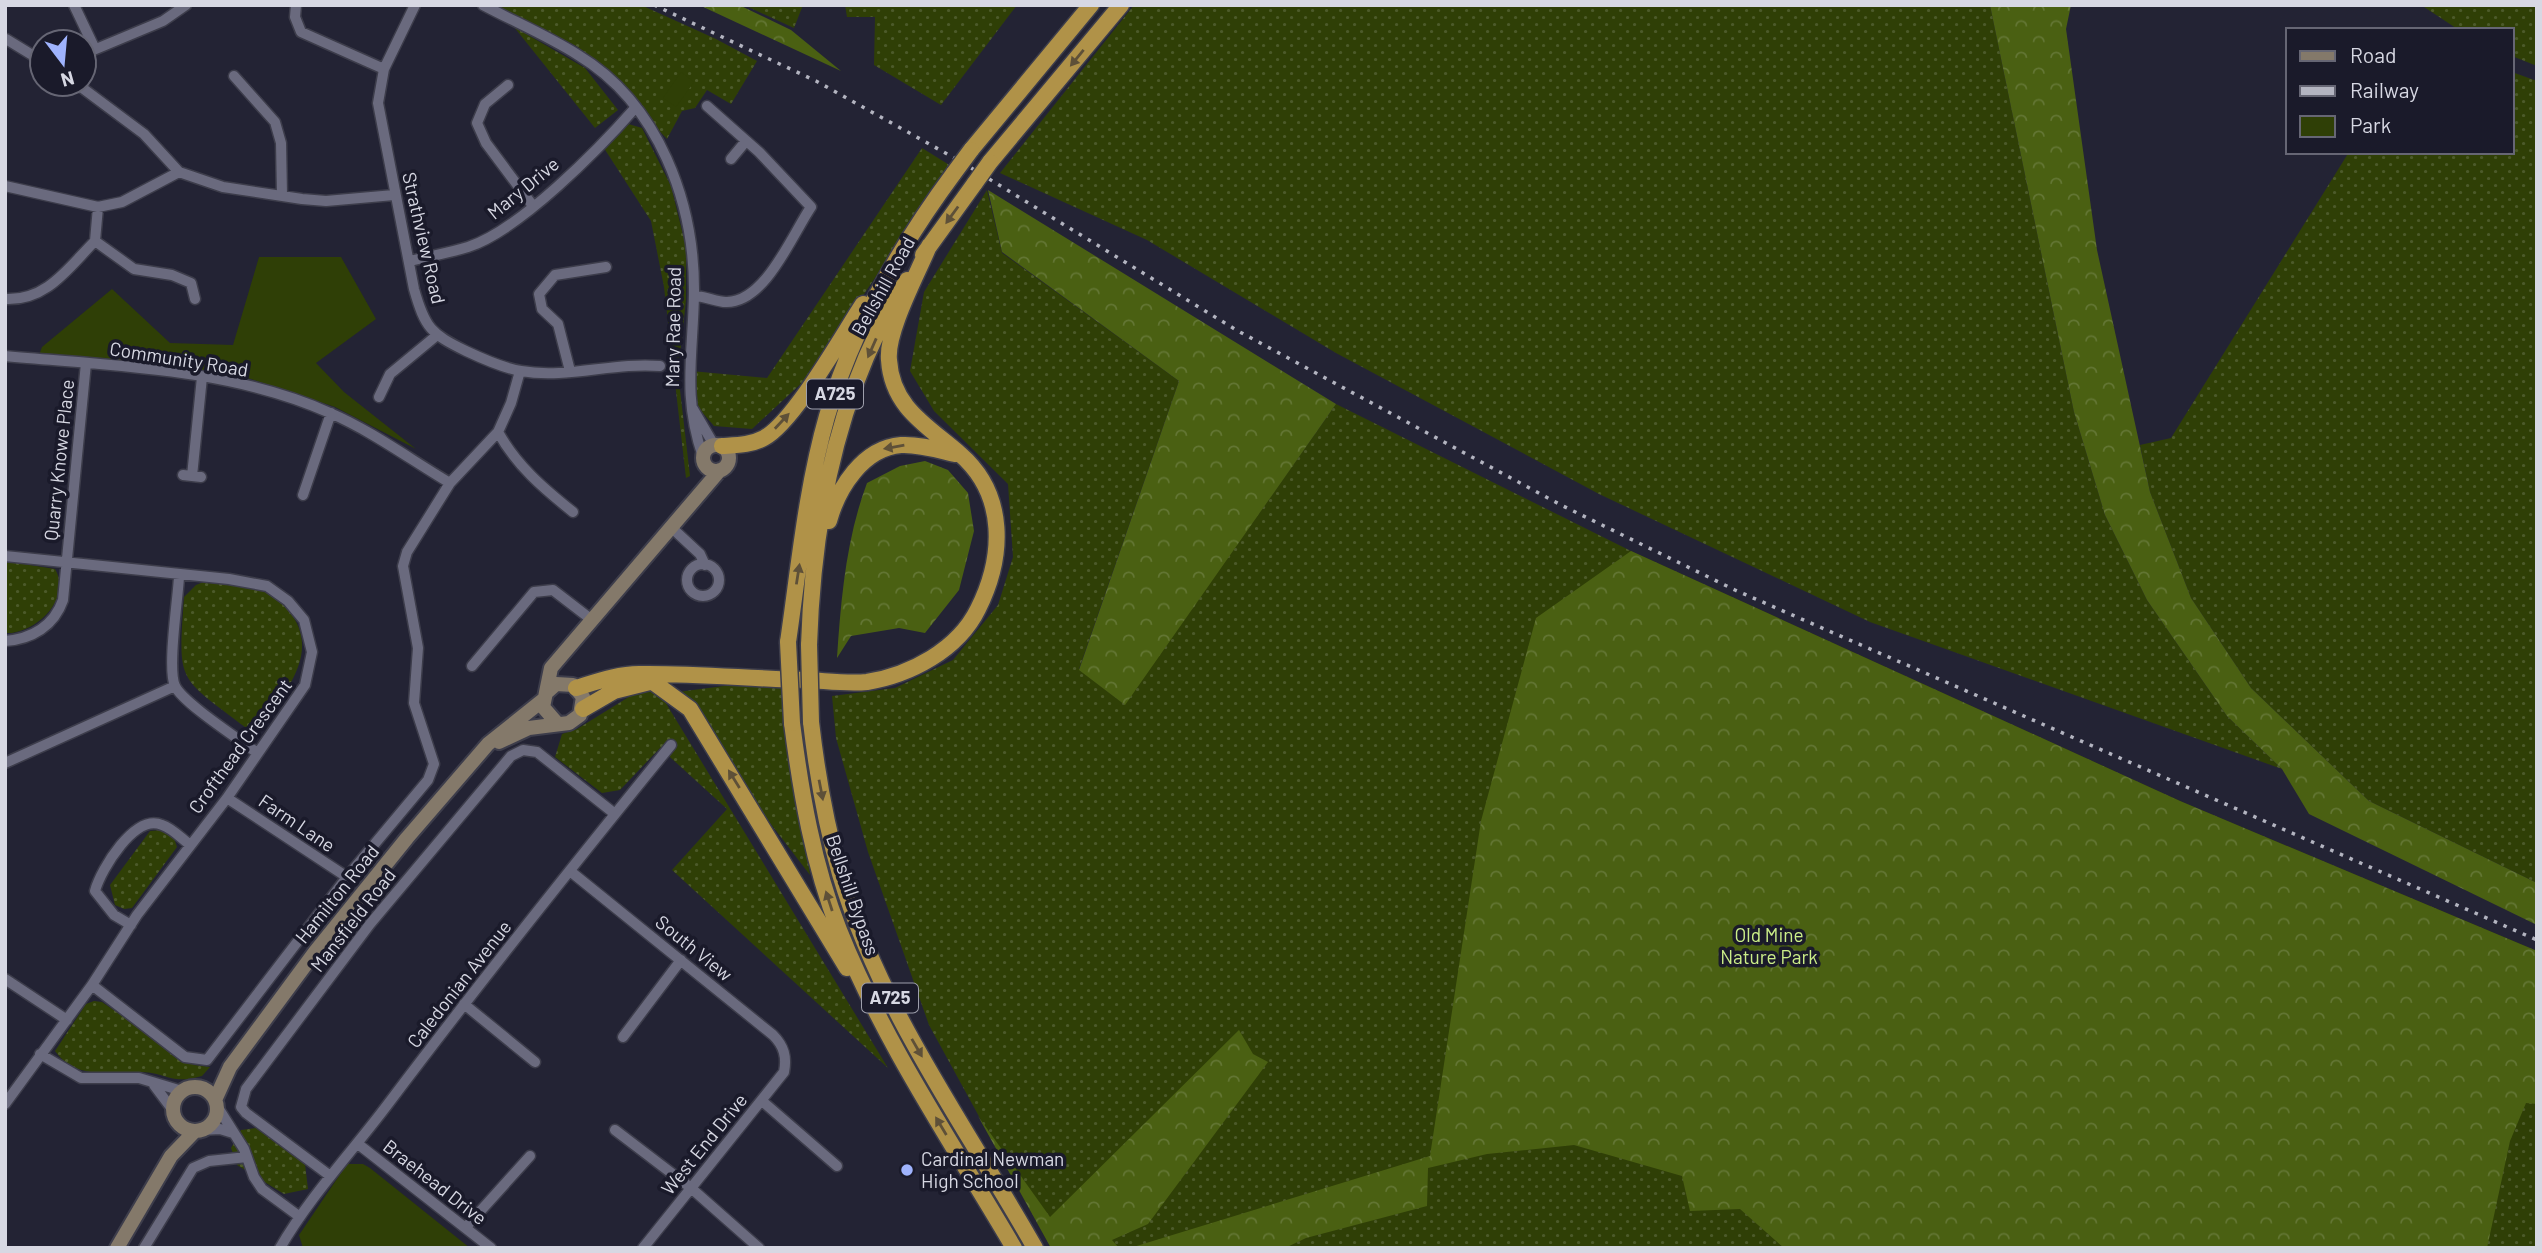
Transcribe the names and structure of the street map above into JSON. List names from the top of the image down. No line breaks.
{"streets":{"highway":["Bellshill Road","A725","Bellshill Bypass"],"main road":["Hamilton Road"],"street":["Mary Drive","Strathview Road","Mary Rae Road","Community Road","Quarry Knowe Place","Crofthead Crescent","Farm Lane","Mansfield Road","South View","Caledonian Avenue","West End Drive","Braehead Drive"]},"crossings":[["Mary Drive","Strathview Road"],["Mary Drive","Mary Rae Road"],["Bellshill Road","Bellshill Bypass"],["Community Road","Quarry Knowe Place"],["Quarry Knowe Place","Crofthead Crescent"],["Crofthead Crescent","Farm Lane"],["Mansfield Road","Caledonian Avenue"],["South View","Caledonian Avenue"],["South View","West End Drive"],["Caledonian Avenue","Braehead Drive"]],"parks":["Old Mine Nature Park"],"places":["Cardinal Newman High School"],"legend":["Road","Railway","Park"],"north":"bottom"}
